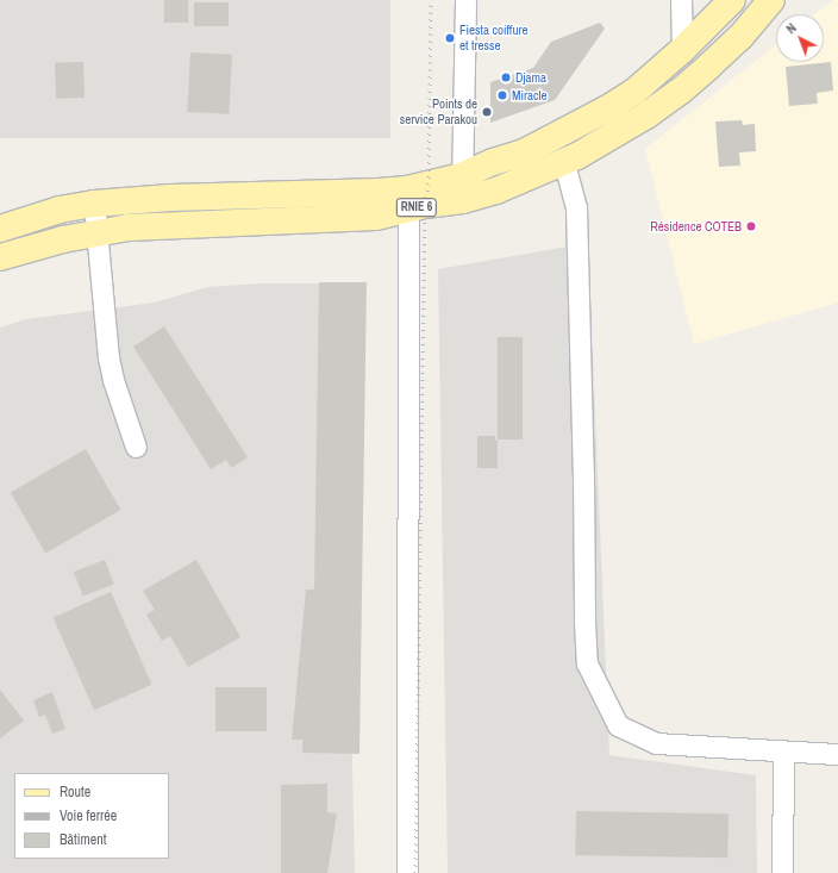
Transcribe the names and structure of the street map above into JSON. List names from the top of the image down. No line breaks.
{"streets":{"main road":["RNIE 6"]},"places":["Fiesta coiffure et tresse","Djama","Miracle","Points de service Parakou","Résidence COTEB"],"legend":["Route","Voie ferrée","Bâtiment"],"north":"top left"}
